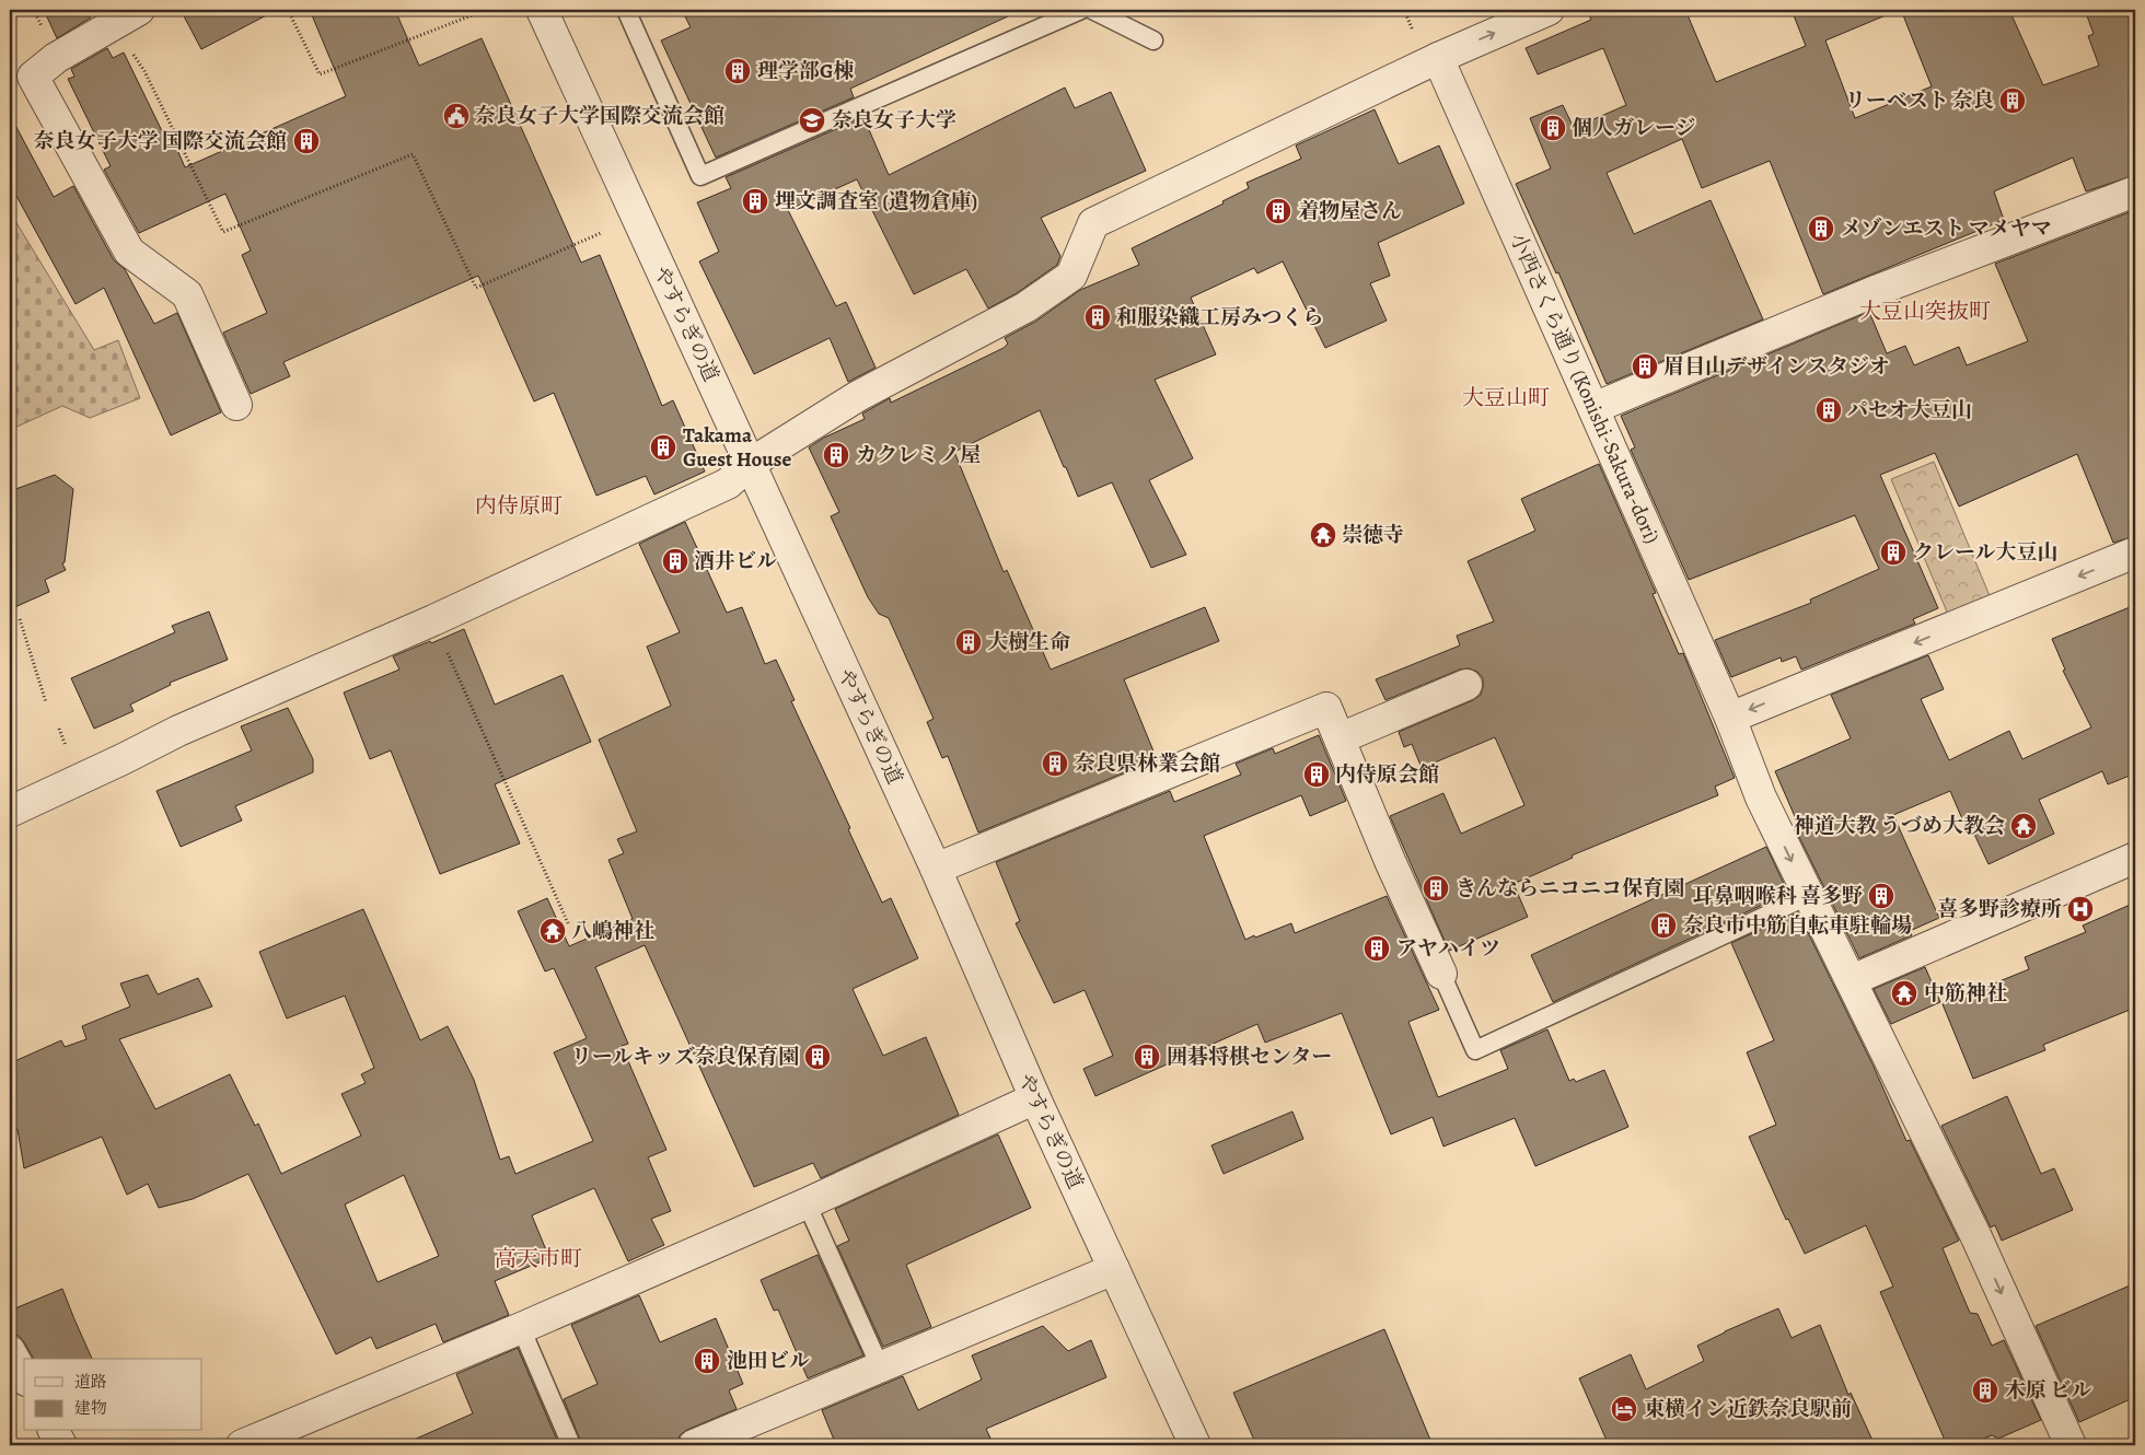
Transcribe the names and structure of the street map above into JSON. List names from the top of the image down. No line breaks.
{"streets":{"street":["やすらぎの道","小西さくら通り (Konishi-Sakura-dori)"]},"one_way":["小西さくら通り (Konishi-Sakura-dori)"],"districts":["大豆山突抜町","大豆山町","内侍原町","高天市町"],"places":{"building":["理学部G棟","リーベスト 奈良","個人ガレージ","奈良女子大学 国際交流会館","埋文調査室 (遺物倉庫)","着物屋さん","メゾンエスト マメヤマ","和服染織工房みつくら","眉目山デザインスタジオ","パセオ大豆山","Takama Guest House","カクレミノ屋","クレール大豆山","酒井ビル","大樹生命","奈良県林業会館","内侍原会館","きんならニコニコ保育園","耳鼻咽喉科 喜多野","奈良市中筋自転車駐輪場","アヤハイツ","リールキッズ奈良保育園","囲碁将棋センター","池田ビル","木原 ビル"],"public building":["奈良女子大学国際交流会館"],"school or university":["奈良女子大学"],"temple":["崇徳寺","神道大教 うづめ大教会","八嶋神社","中筋神社"],"hospital":["喜多野診療所"],"hotel":["東横イン近鉄奈良駅前"]},"legend":["道路","建物"]}
